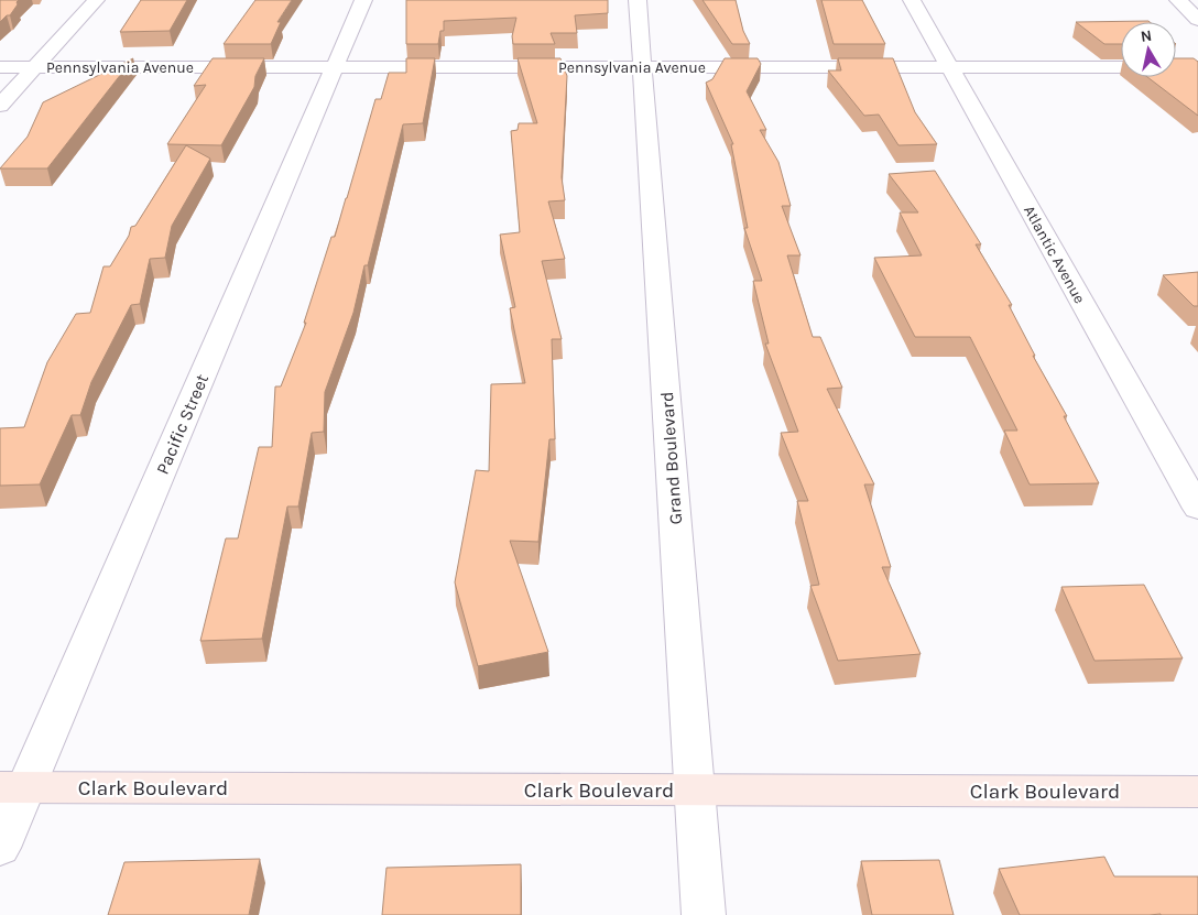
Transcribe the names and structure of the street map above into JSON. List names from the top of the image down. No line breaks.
{"streets":{"street":["Pennsylvania Avenue","Atlantic Avenue","Pacific Street","Grand Boulevard","Clark Boulevard"]},"crossings":[["Pennsylvania Avenue","Atlantic Avenue"],["Pennsylvania Avenue","Pacific Street"],["Pennsylvania Avenue","Grand Boulevard"],["Pacific Street","Clark Boulevard"],["Grand Boulevard","Clark Boulevard"]],"north":"top"}
